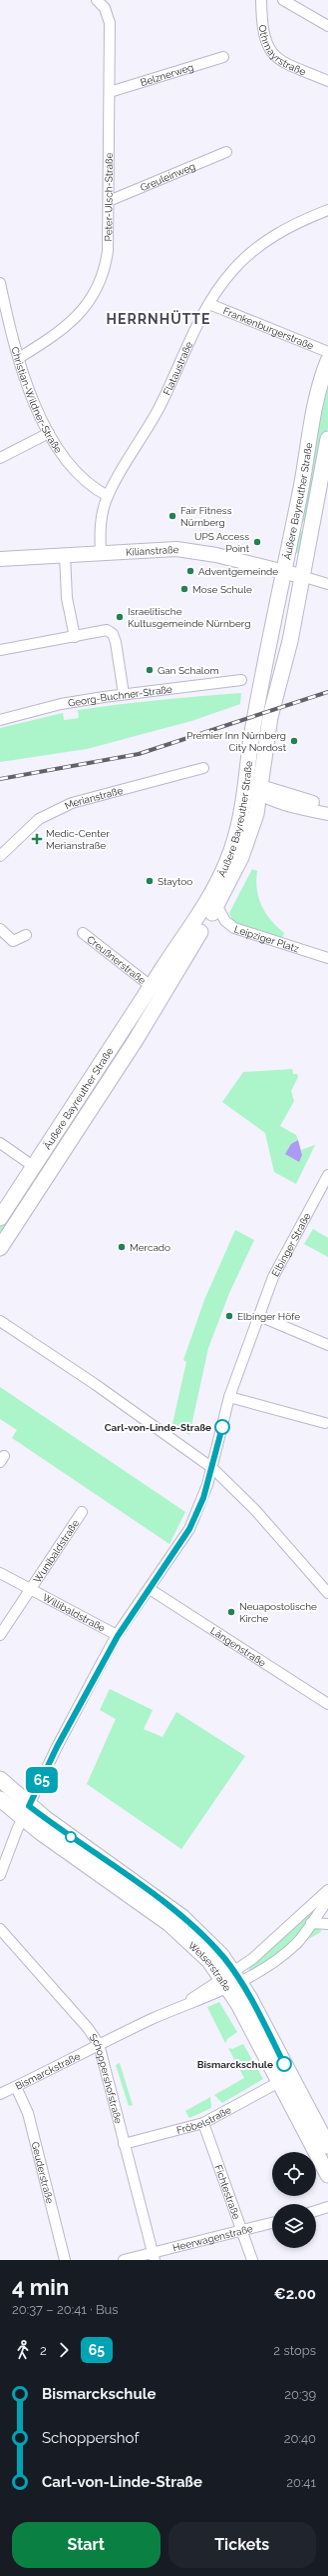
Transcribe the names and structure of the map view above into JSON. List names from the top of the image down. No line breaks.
{"streets":{"main road":["Äußere Bayreuther Straße","Kilianstraße","Welserstraße"],"street":["Othmayrstraße","Belznerweg","Greuleinweg","Peter-Ulsch-Straße","Frankenburgerstraße","Flataustraße","Christian-Wildner-Straße","Georg-Buchner-Straße","Merianstraße","Leipziger Platz","Creußnerstraße","Elbinger Straße","Wunibaldstraße","Willibaldstraße","Längenstraße","Bismarckstraße","Schoppershofstraße","Fröbelstraße","Geuderstraße","Fichtestraße","Heerwagenstraße"]},"crossings":[["Belznerweg","Peter-Ulsch-Straße"],["Greuleinweg","Peter-Ulsch-Straße"],["Peter-Ulsch-Straße","Christian-Wildner-Straße"],["Frankenburgerstraße","Flataustraße"],["Flataustraße","Christian-Wildner-Straße"],["Flataustraße","Kilianstraße"],["Äußere Bayreuther Straße","Kilianstraße"],["Äußere Bayreuther Straße","Leipziger Platz"],["Äußere Bayreuther Straße","Creußnerstraße"],["Elbinger Straße","Willibaldstraße"],["Elbinger Straße","Längenstraße"],["Elbinger Straße","Welserstraße"],["Wunibaldstraße","Willibaldstraße"],["Welserstraße","Bismarckstraße"],["Welserstraße","Fröbelstraße"],["Bismarckstraße","Schoppershofstraße"],["Bismarckstraße","Geuderstraße"],["Schoppershofstraße","Fröbelstraße"],["Schoppershofstraße","Heerwagenstraße"],["Fröbelstraße","Fichtestraße"],["Fichtestraße","Heerwagenstraße"]],"districts":["HERRNHÜTTE"],"places":{"other":["Fair Fitness Nürnberg","UPS Access Point","Adventgemeinde","Mose Schule","Israelitische Kultusgemeinde Nürnberg","Gan Schalom","Premier Inn Nürnberg City Nordost","Staytoo","Mercado","Elbinger Höfe","Carl-von-Linde-Straße","Neuapostolische Kirche","Bismarckschule"],"health":["Medic-Center Merianstraße"]},"lines":["bus line 65"],"page":{"on_map":"65","heading":["4 min","20:37 – 20:41 · Bus","€2.00"],"legs":["2","65","2 stops"],"list":[{"name":"Bismarckschule","value":"20:39"},{"name":"Schoppershof","value":"20:40"},{"name":"Carl-von-Linde-Straße","value":"20:41"}],"buttons":["Start","Tickets"]}}
